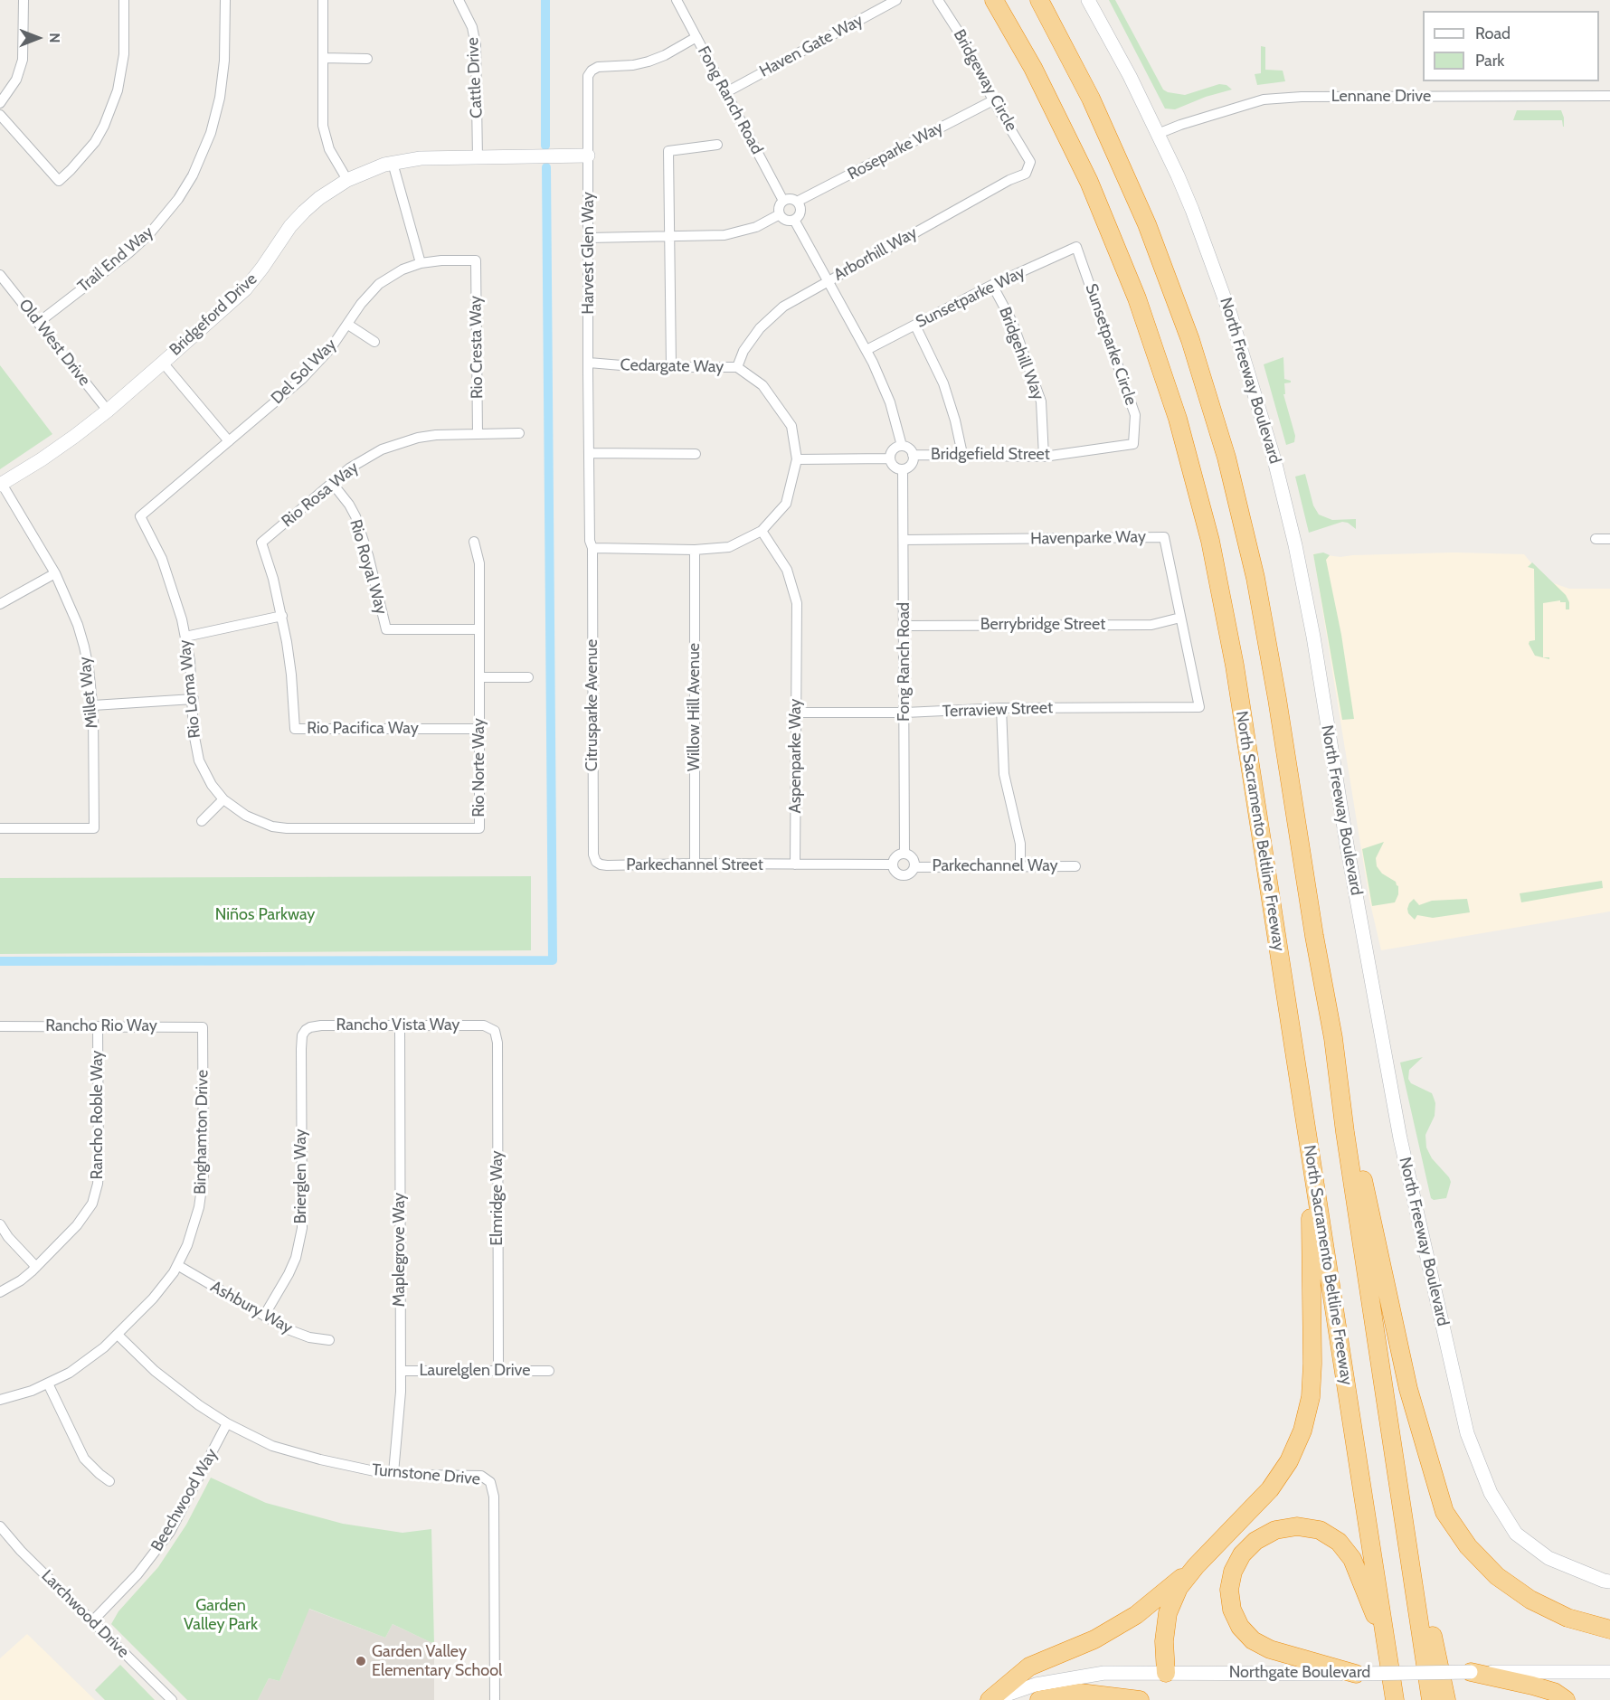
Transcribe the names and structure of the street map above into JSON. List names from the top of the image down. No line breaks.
{"streets":{"highway":["North Sacramento Beltline Freeway"],"street":["Haven Gate Way","Cattle Drive","Bridgeway Circle","Lennane Drive","Fong Ranch Road","Roseparke Way","Harvest Glen Way","Arborhill Way","Trail End Way","Sunsetparke Way","Bridgeford Drive","Old West Drive","Sunsetparke Circle","Rio Cresta Way","Bridgehill Way","Cedargate Way","Del Sol Way","North Freeway Boulevard","Bridgefield Street","Rio Rosa Way","Havenparke Way","Rio Royal Way","Berrybridge Street","Rio Loma Way","Millet Way","Citrusparke Avenue","Willow Hill Avenue","Terraview Street","Rio Pacifica Way","Aspenparke Way","Rio Norte Way","Parkechannel Street","Parkechannel Way","Rancho Vista Way","Rancho Rio Way","Rancho Roble Way","Binghamton Drive","Brierglen Way","Elmridge Way","Maplegrove Way","Ashbury Way","Laurelglen Drive","Turnstone Drive","Beechwood Way","Larchwood Drive","Northgate Boulevard"]},"crossings":[["Haven Gate Way","Fong Ranch Road"],["Cattle Drive","Bridgeford Drive"],["Bridgeway Circle","Roseparke Way"],["Bridgeway Circle","Arborhill Way"],["Lennane Drive","North Freeway Boulevard"],["Fong Ranch Road","Roseparke Way"],["Fong Ranch Road","Harvest Glen Way"],["Fong Ranch Road","Bridgefield Street"],["Fong Ranch Road","Havenparke Way"],["Fong Ranch Road","Berrybridge Street"],["Fong Ranch Road","Terraview Street"],["Fong Ranch Road","Parkechannel Way"],["Harvest Glen Way","Bridgeford Drive"],["Harvest Glen Way","Cedargate Way"],["Harvest Glen Way","Citrusparke Avenue"],["Arborhill Way","Cedargate Way"],["Trail End Way","Old West Drive"],["Sunsetparke Way","Sunsetparke Circle"],["Sunsetparke Way","Bridgehill Way"],["Bridgeford Drive","Old West Drive"],["Bridgeford Drive","Millet Way"],["Sunsetparke Circle","Bridgefield Street"],["Rio Cresta Way","Del Sol Way"],["Rio Cresta Way","Rio Rosa Way"],["Bridgehill Way","Bridgefield Street"],["Del Sol Way","Rio Loma Way"],["Rio Rosa Way","Rio Royal Way"],["Rio Rosa Way","Rio Pacifica Way"],["Havenparke Way","Berrybridge Street"],["Havenparke Way","Terraview Street"],["Rio Royal Way","Rio Norte Way"],["Rio Loma Way","Rio Norte Way"],["Citrusparke Avenue","Parkechannel Street"],["Willow Hill Avenue","Parkechannel Street"],["Terraview Street","Aspenparke Way"],["Rio Pacifica Way","Rio Norte Way"],["Aspenparke Way","Parkechannel Street"],["Rancho Vista Way","Brierglen Way"],["Rancho Vista Way","Elmridge Way"],["Rancho Vista Way","Maplegrove Way"],["Rancho Rio Way","Rancho Roble Way"],["Rancho Rio Way","Binghamton Drive"],["Binghamton Drive","Ashbury Way"],["Binghamton Drive","Turnstone Drive"],["Brierglen Way","Ashbury Way"],["Elmridge Way","Laurelglen Drive"],["Maplegrove Way","Laurelglen Drive"],["Maplegrove Way","Turnstone Drive"],["Turnstone Drive","Beechwood Way"],["Beechwood Way","Larchwood Drive"]],"parks":["Niños Parkway","Garden Valley Park"],"places":["Garden Valley Elementary School"],"legend":["Road","Park"],"north":"right"}
